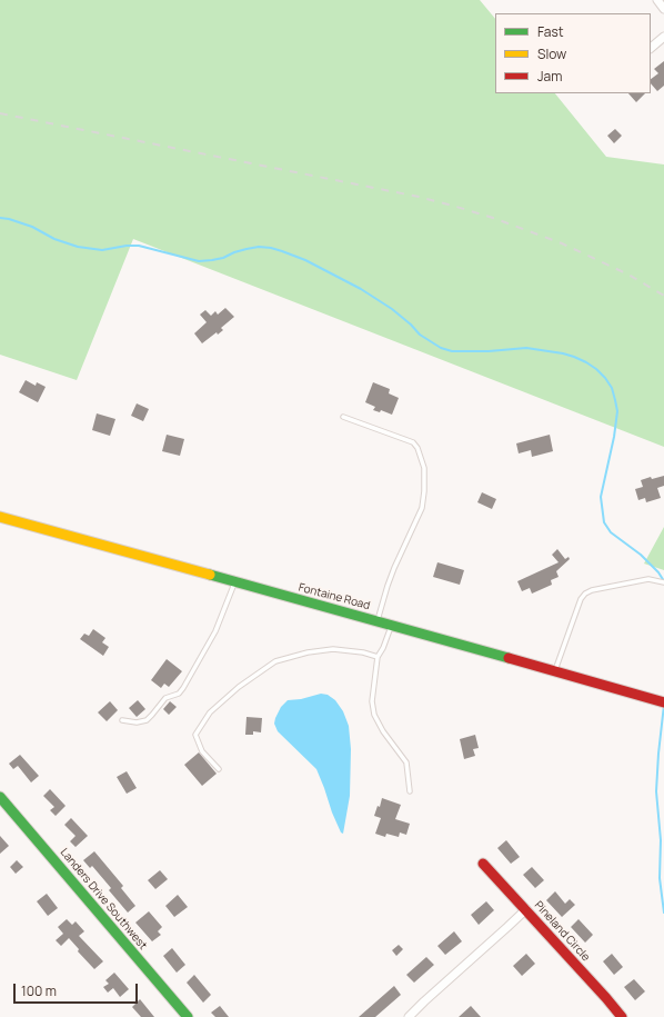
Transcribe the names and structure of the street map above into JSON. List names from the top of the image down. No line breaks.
{"streets":{"main road":["Fontaine Road","Landers Drive Southwest","Pineland Circle"]},"legend":["Fast","Slow","Jam"],"scale_bar":"100 m"}
